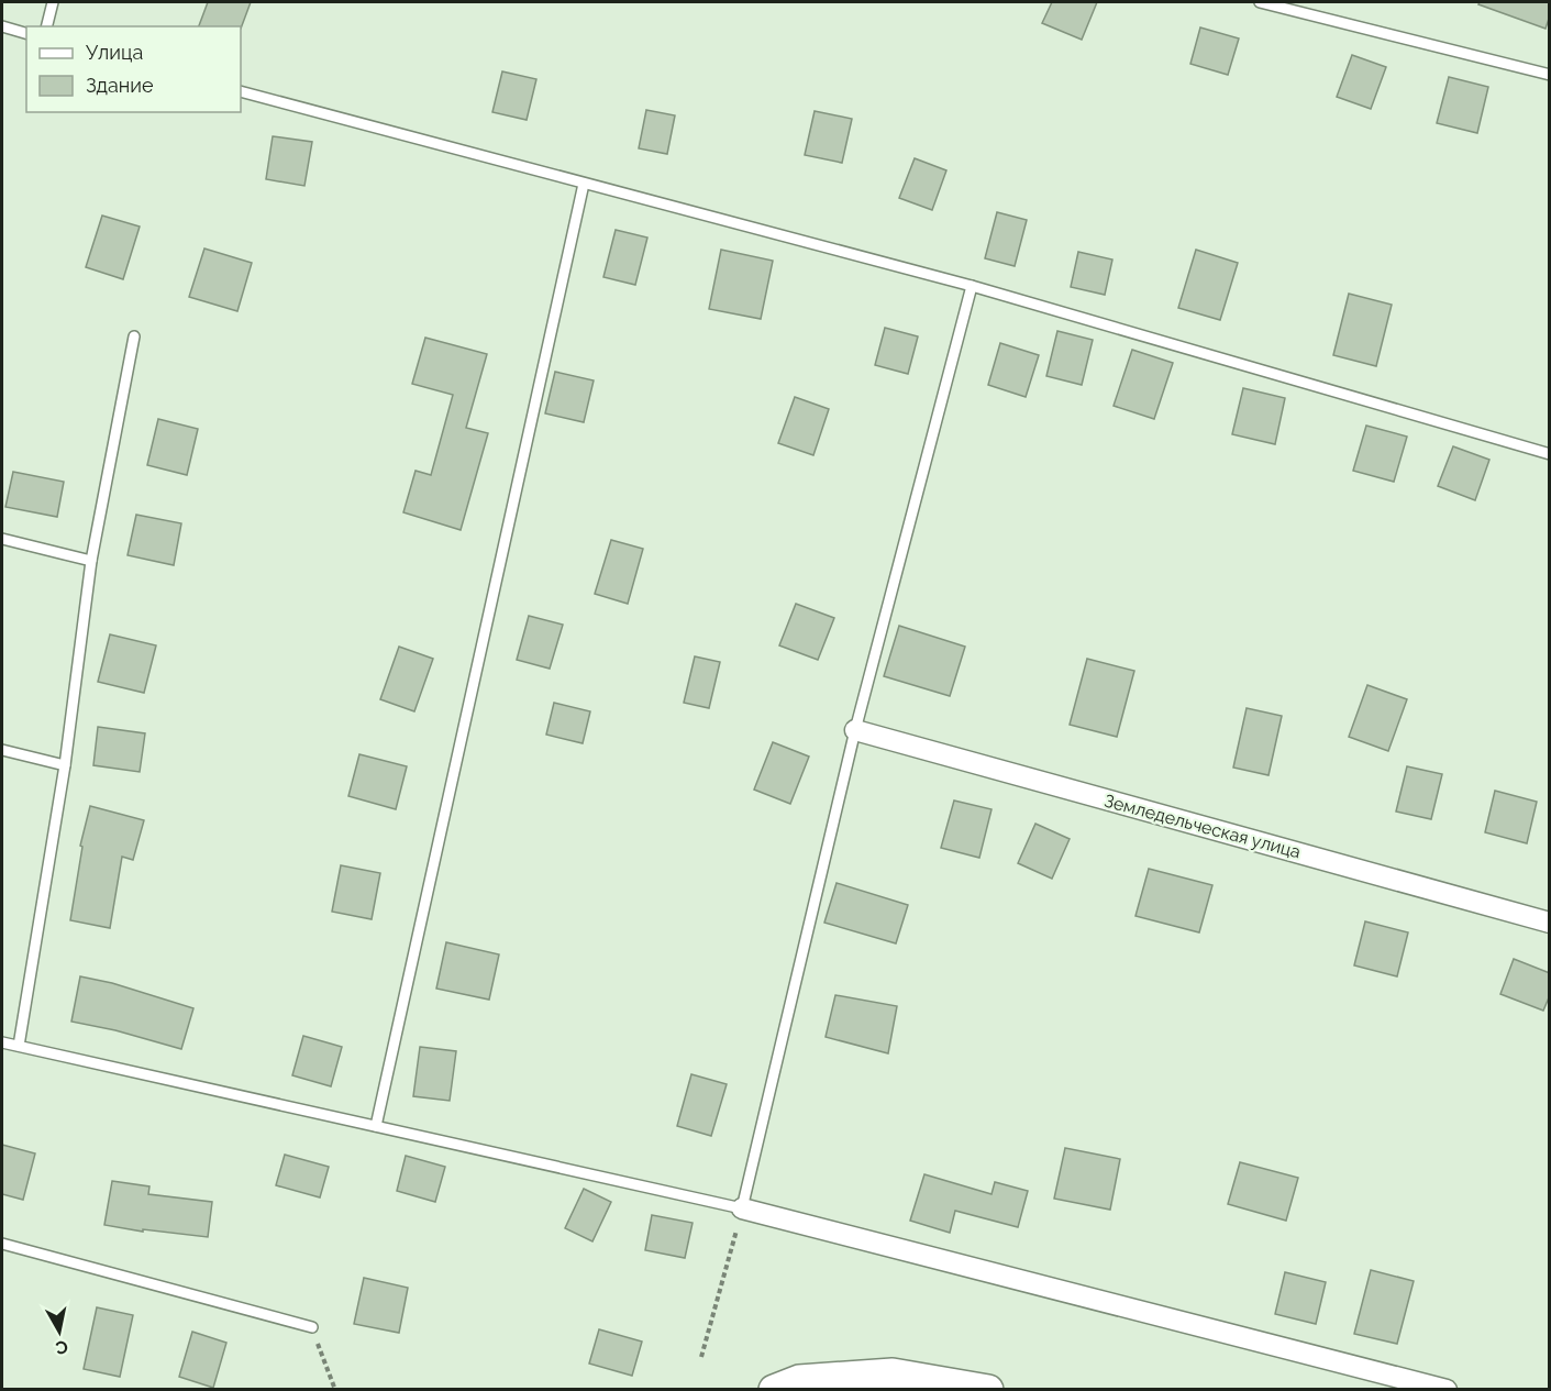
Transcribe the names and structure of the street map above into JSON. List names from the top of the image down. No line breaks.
{"streets":{"street":["Земледельческая улица"]},"legend":["Улица","Здание"],"north":"bottom"}
